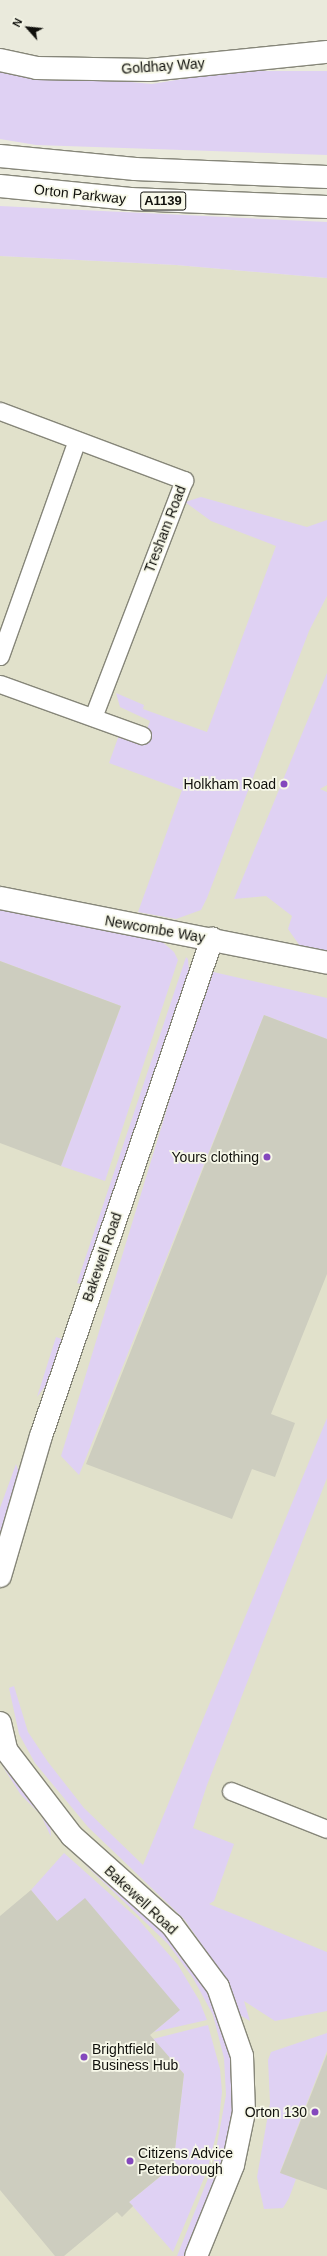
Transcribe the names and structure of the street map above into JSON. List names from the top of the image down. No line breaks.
{"streets":{"street":["Goldhay Way","Orton Parkway","A1139","Tresham Road","Newcombe Way","Bakewell Road"]},"crossings":[["Newcombe Way","Bakewell Road"]],"places":["Holkham Road","Yours clothing","Brightfield Business Hub","Orton 130","Citizens Advice Peterborough"],"north":"top left"}
